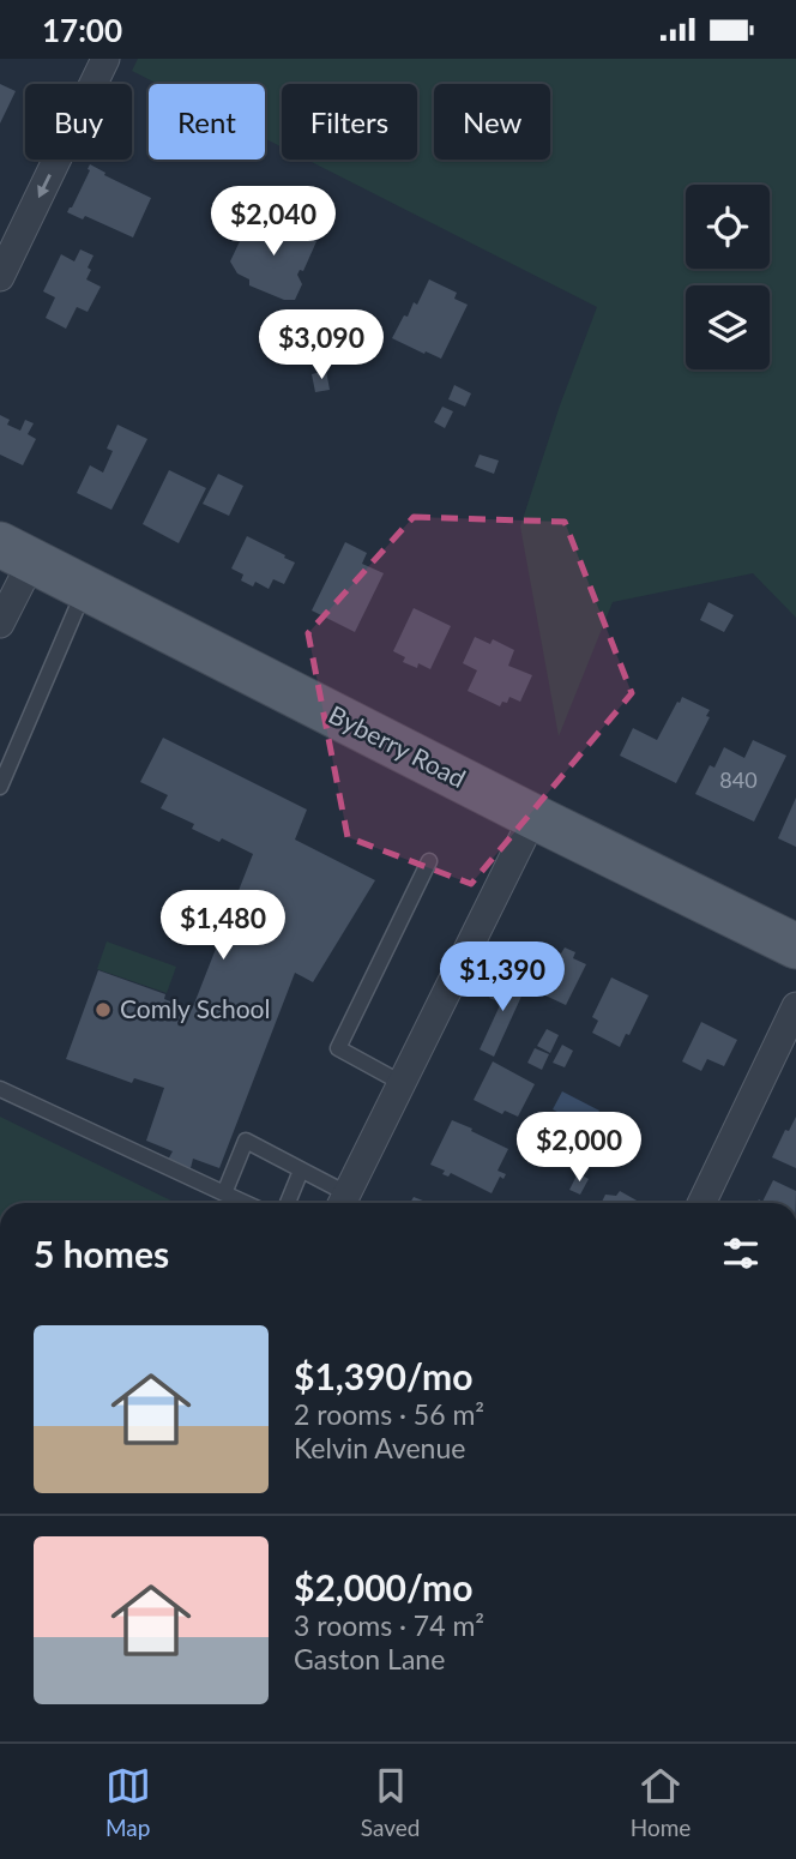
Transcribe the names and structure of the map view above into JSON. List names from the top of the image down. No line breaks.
{"streets":{"main road":["Byberry Road"]},"places":["Comly School"],"house_numbers":["840"],"page":{"status":"17:00","chip":["Buy","Rent","Filters","New"],"price":["$2,040","$3,090","$1,480","$1,390","$2,000"],"heading":"5 homes","list":[{"name":"$1,390/mo","note":"2 rooms · 56 m² · Kelvin Avenue"},{"name":"$2,000/mo","note":"3 rooms · 74 m² · Gaston Lane"}],"tabs":["Map","Saved","Home"]}}
